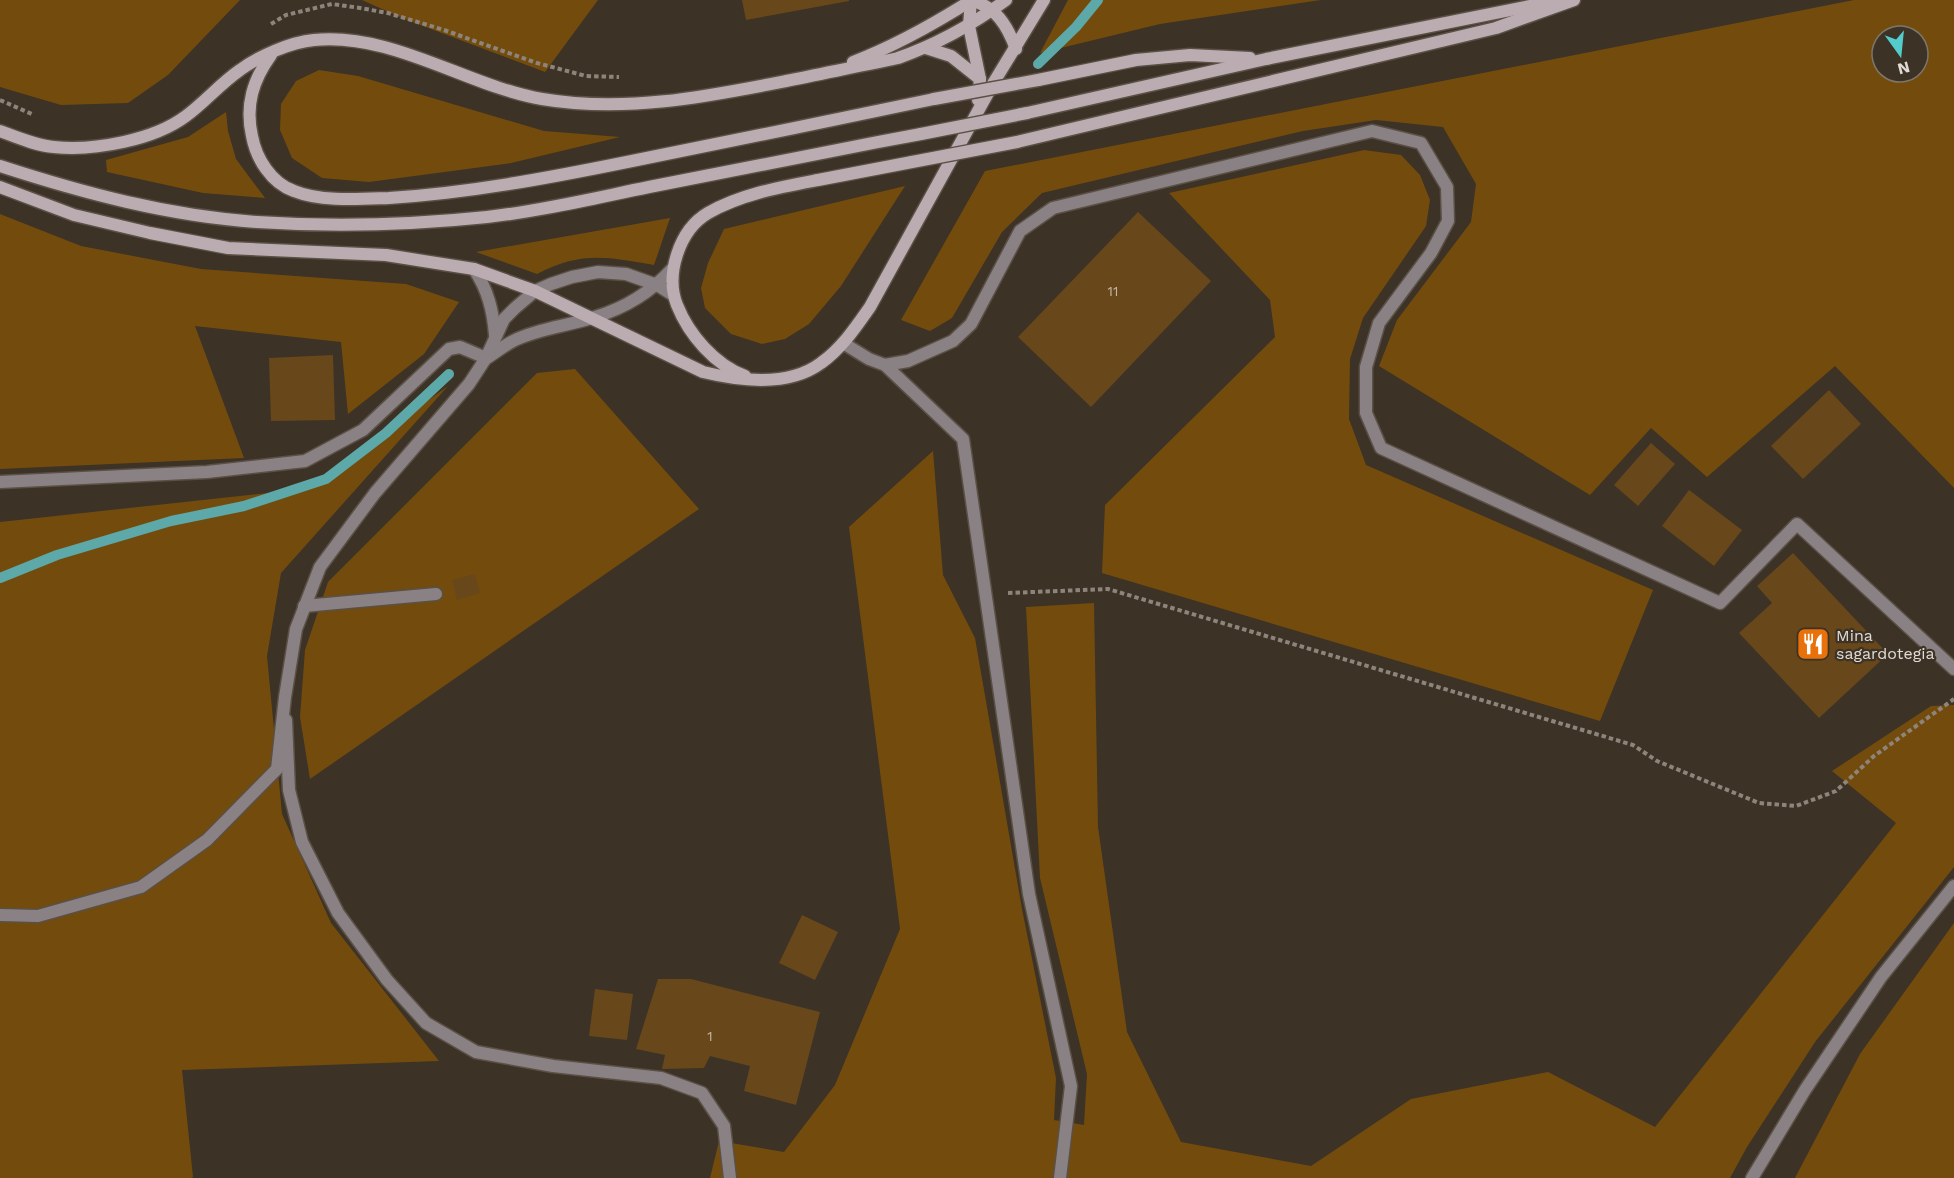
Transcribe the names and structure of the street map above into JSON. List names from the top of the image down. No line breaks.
{"places":{"restaurant":["Mina sagardotegia"]},"house_numbers":["11","1"],"north":"bottom"}
